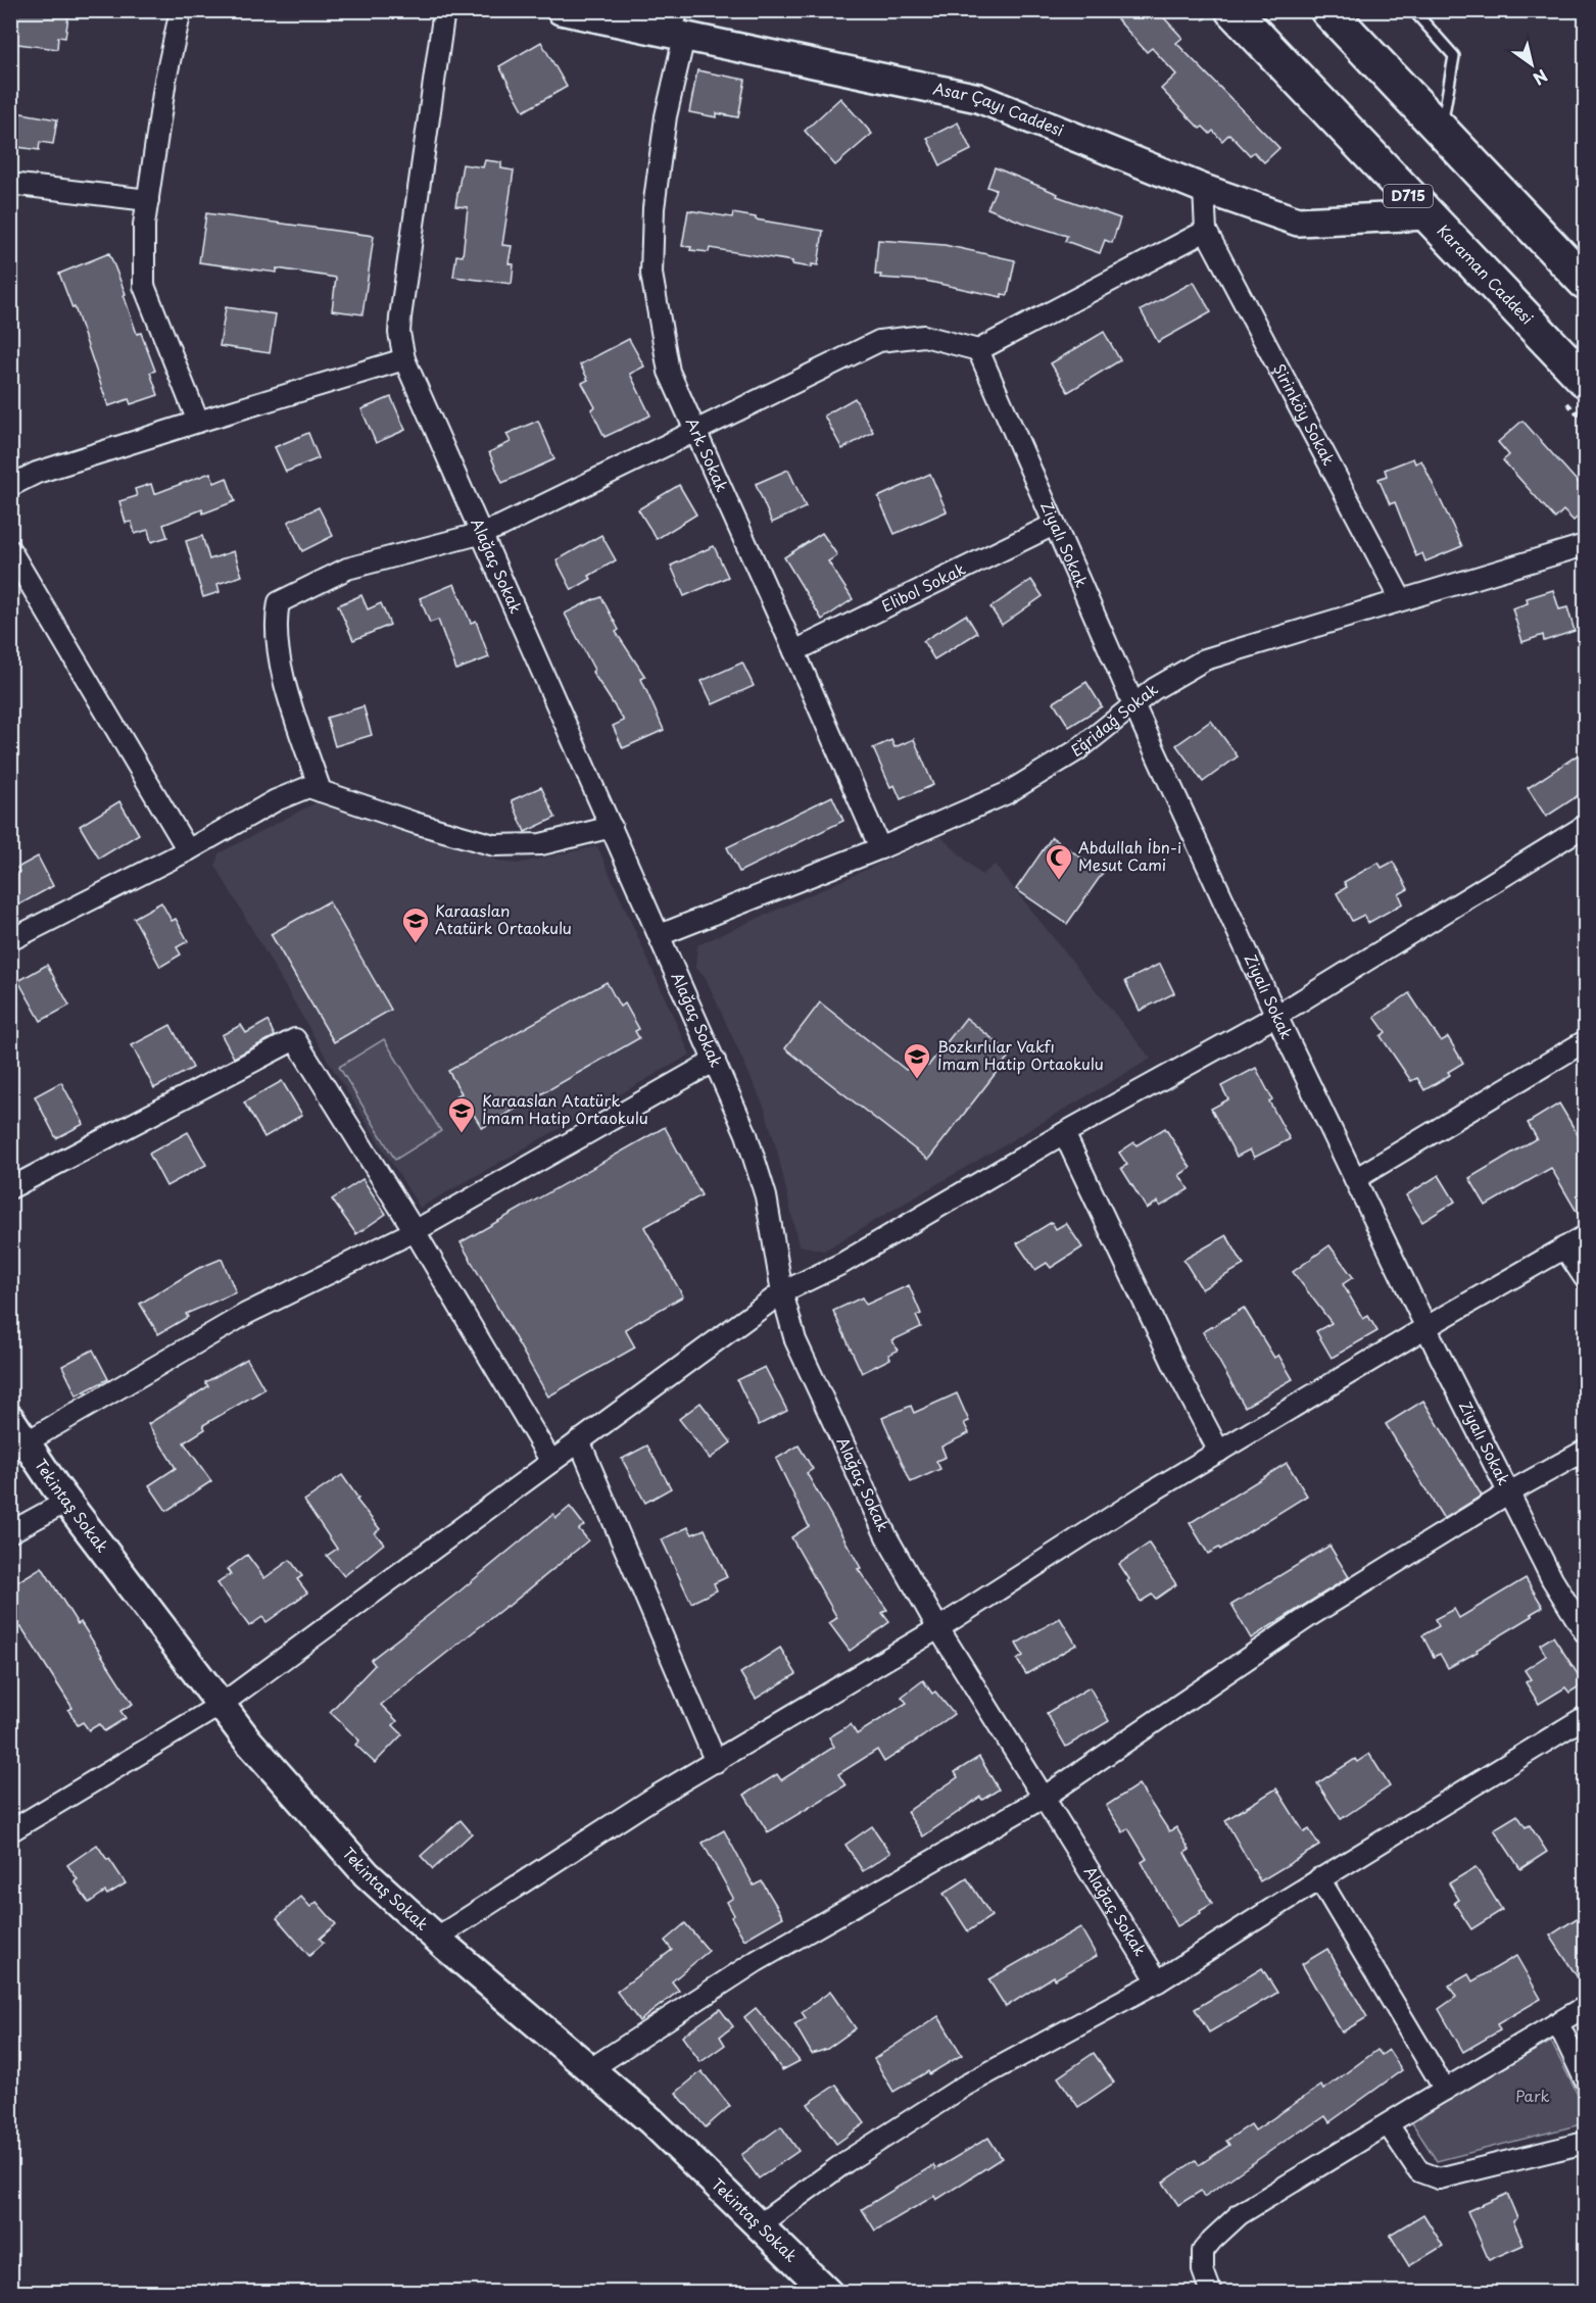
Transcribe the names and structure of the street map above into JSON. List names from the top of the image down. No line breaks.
{"streets":{"highway":["D715","Karaman Caddesi"],"street":["Asar Çayı Caddesi","Şirinköy Sokak","Ark Sokak","Ziyalı Sokak","Alağaç Sokak","Elibol Sokak","Eğridağ Sokak","Tekintaş Sokak"]},"crossings":[["Asar Çayı Caddesi","Karaman Caddesi"],["Asar Çayı Caddesi","Ark Sokak"],["Şirinköy Sokak","Eğridağ Sokak"],["Ark Sokak","Elibol Sokak"],["Ark Sokak","Eğridağ Sokak"],["Ziyalı Sokak","Elibol Sokak"],["Ziyalı Sokak","Eğridağ Sokak"],["Alağaç Sokak","Eğridağ Sokak"]],"parks":["Park"],"places":{"mosque":["Abdullah İbn-i Mesut Cami"],"school or university":["Karaaslan Atatürk Ortaokulu","Bozkırlılar Vakfı İmam Hatip Ortaokulu","Karaaslan Atatürk İmam Hatip Ortaokulu"]},"north":"bottom right"}
